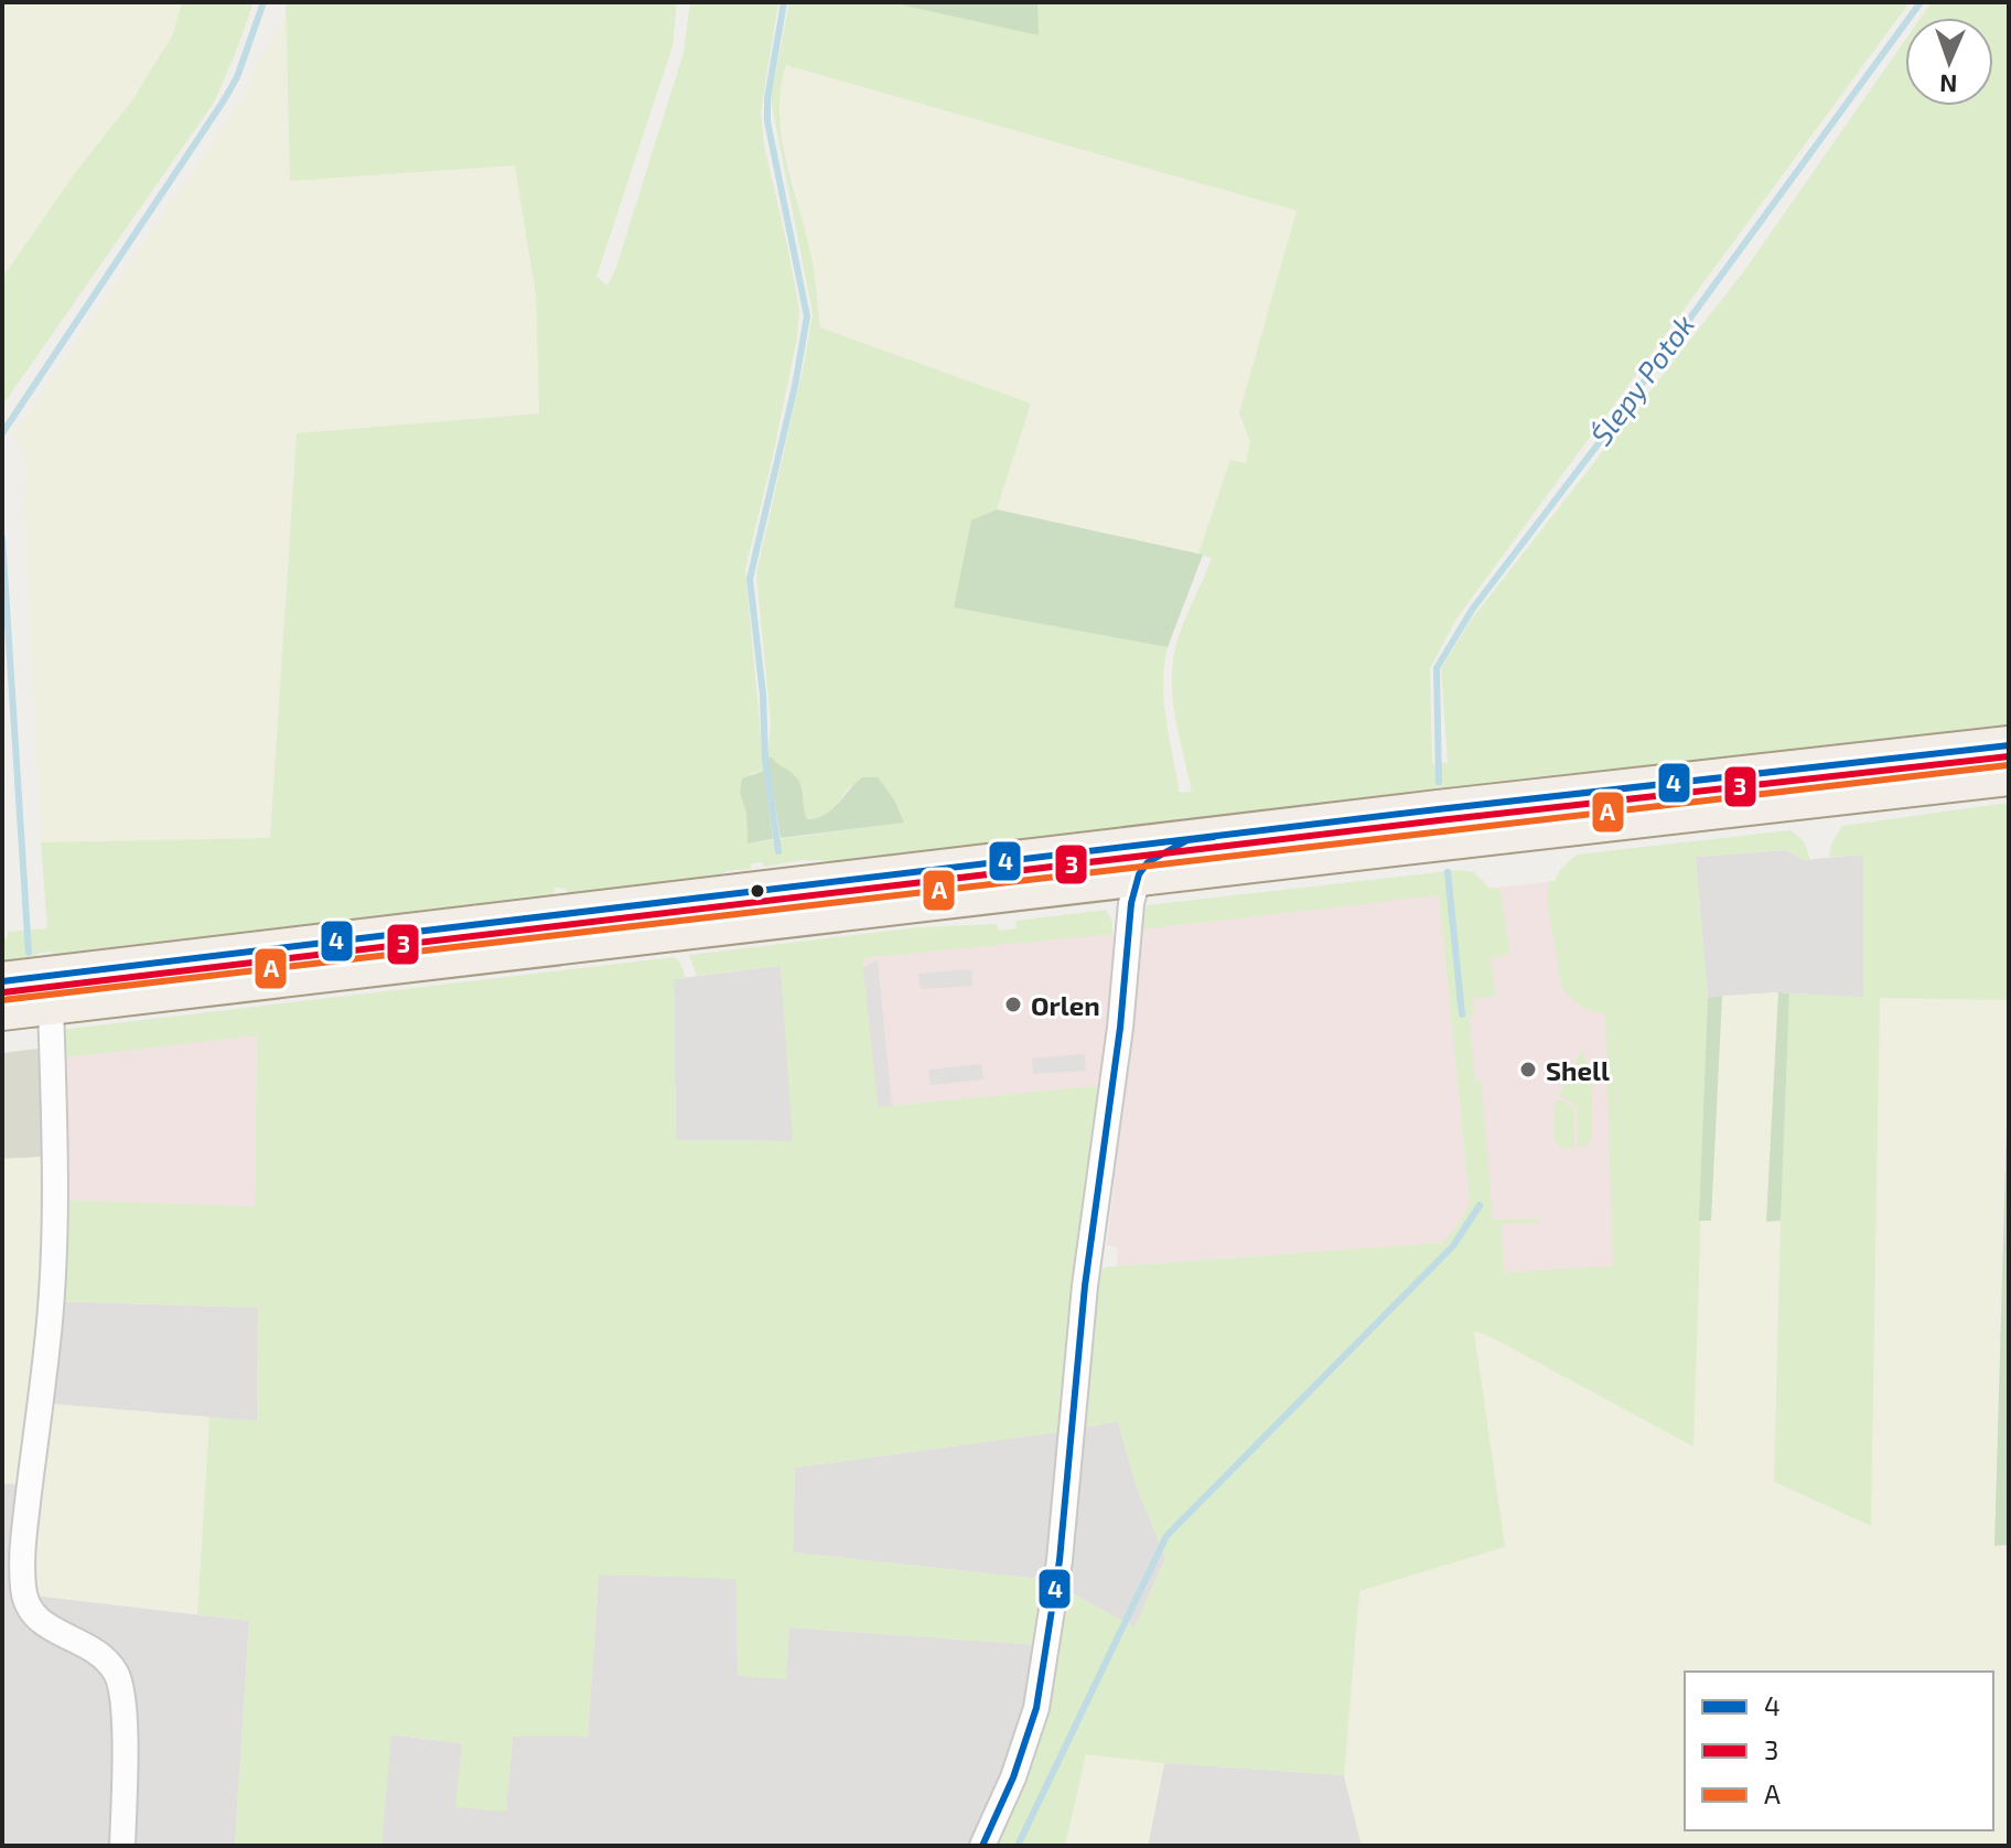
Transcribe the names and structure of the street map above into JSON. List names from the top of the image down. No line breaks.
{"water":["Ślepy Potok"],"places":["Orlen","Shell"],"lines":["transit line 4","transit line 3","transit line A"],"legend":["4","3","A"],"north":"bottom"}
